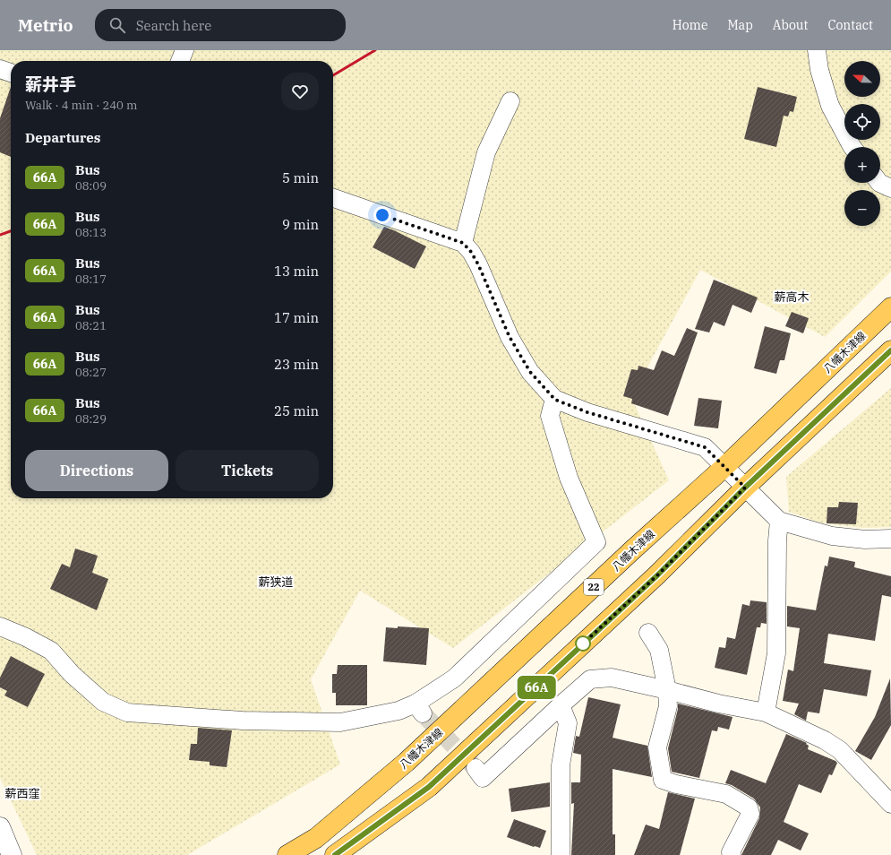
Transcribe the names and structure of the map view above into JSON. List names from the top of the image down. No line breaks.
{"streets":{"main road":["八幡木津線","22"]},"districts":["薪高木","薪狭道","薪西窪"],"lines":["bus line 66A"],"north":"left","page":{"header":"Metrio","search":"Search here","nav":["Home","Map","About","Contact"],"on_map":"66A","map_buttons":["+","−"],"heading":[["薪井手","Walk · 4 min · 240 m"],"Departures"],"list":[{"mark":"66A","name":"Bus","note":"08:09","value":"5 min"},{"mark":"66A","name":"Bus","note":"08:13","value":"9 min"},{"mark":"66A","name":"Bus","note":"08:17","value":"13 min"},{"mark":"66A","name":"Bus","note":"08:21","value":"17 min"},{"mark":"66A","name":"Bus","note":"08:27","value":"23 min"},{"mark":"66A","name":"Bus","note":"08:29","value":"25 min"}],"buttons":["Directions","Tickets"]}}
